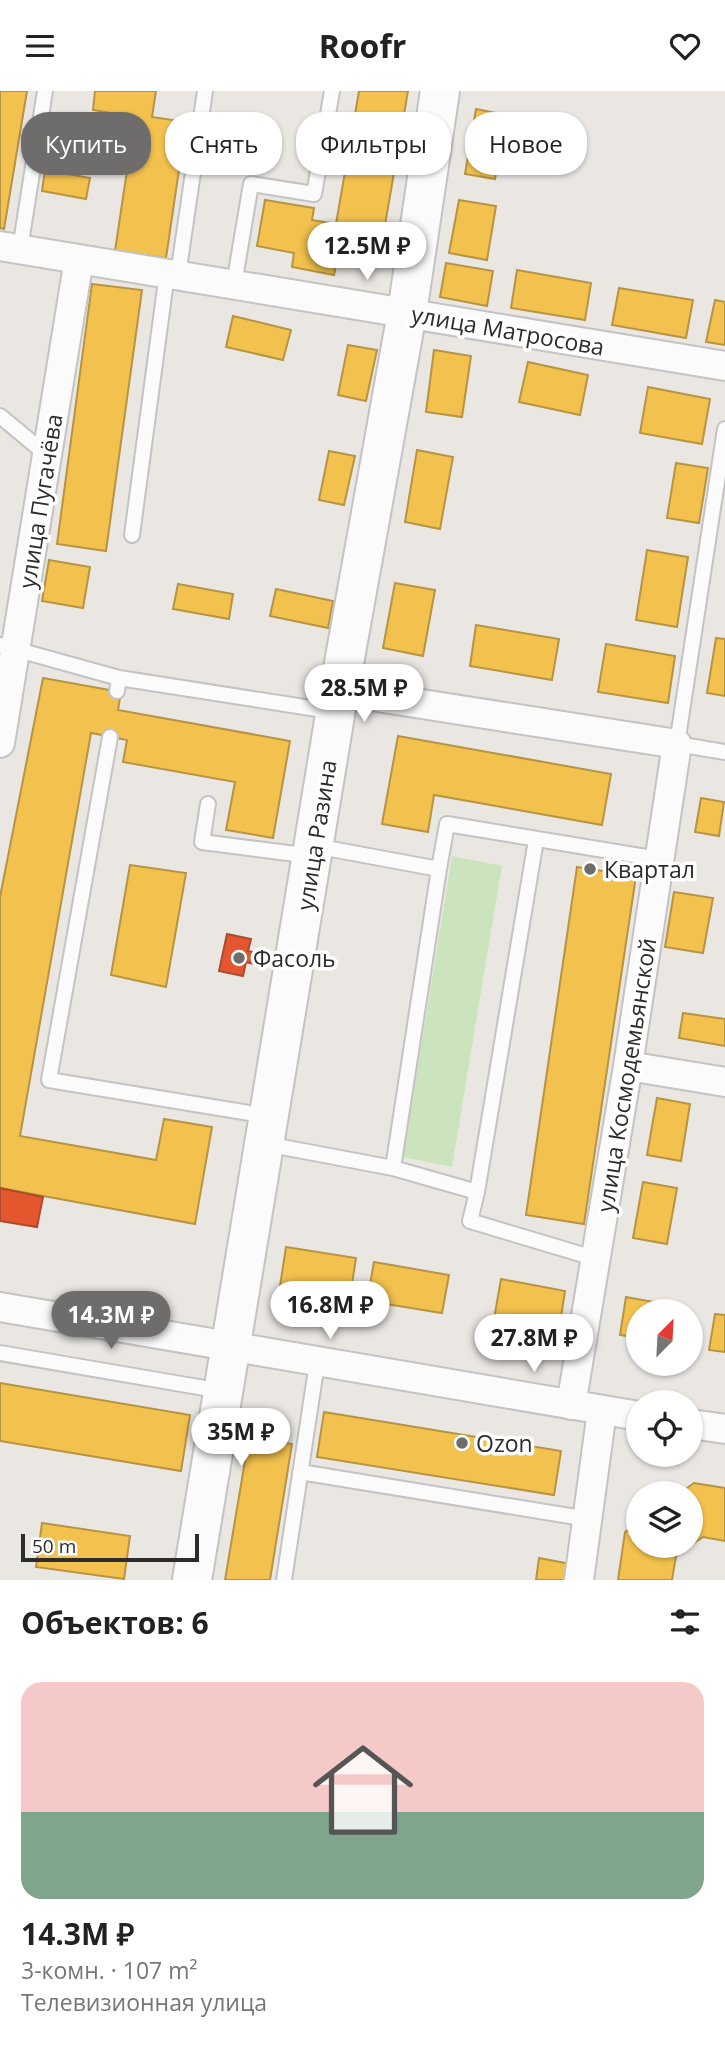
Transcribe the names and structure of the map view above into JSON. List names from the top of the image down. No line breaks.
{"streets":{"street":["улица Матросова","улица Пугачёва","улица Разина","улица Космодемьянской"]},"crossings":[["улица Матросова","улица Пугачёва"],["улица Матросова","улица Разина"]],"places":["Квартал","Фасоль","Ozon"],"scale_bar":"50 m","north":"top right","page":{"header":"Roofr","chip":["Купить","Снять","Фильтры","Новое"],"price":["12.5M ₽","28.5M ₽","16.8M ₽","14.3M ₽","27.8M ₽","35M ₽"],"scale":"50 m","heading":"Объектов: 6","list":[{"name":"14.3M ₽","note":"3-комн. · 107 m² · Телевизионная улица"}]}}
